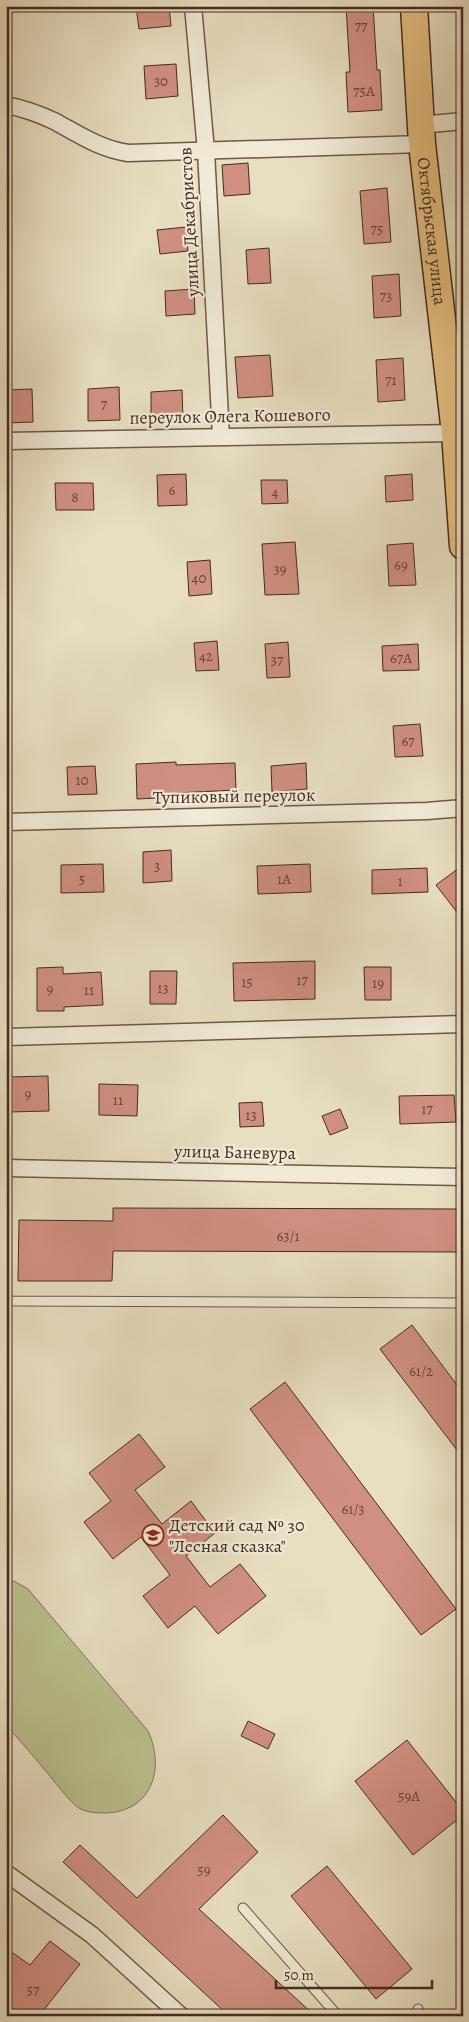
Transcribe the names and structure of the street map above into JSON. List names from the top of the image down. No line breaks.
{"streets":{"main road":["Октябрьская улица"],"street":["улица Декабристов","переулок Олега Кошевого","Тупиковый переулок","улица Баневура"]},"crossings":[["улица Декабристов","переулок Олега Кошевого"],["Октябрьская улица","переулок Олега Кошевого"]],"places":{"school or university":["Детский сад № 30 \"Лесная сказка\""]},"house_numbers":["77","30","75А","75","73","71","7","6","4","8","69","39","40","42","67А","37","67","10","3","5","1А","1","17","15","19","13","9","11","9","11","17","13","63/1","61/2","61/3","59А","59","57"],"scale_bar":"50 m"}
